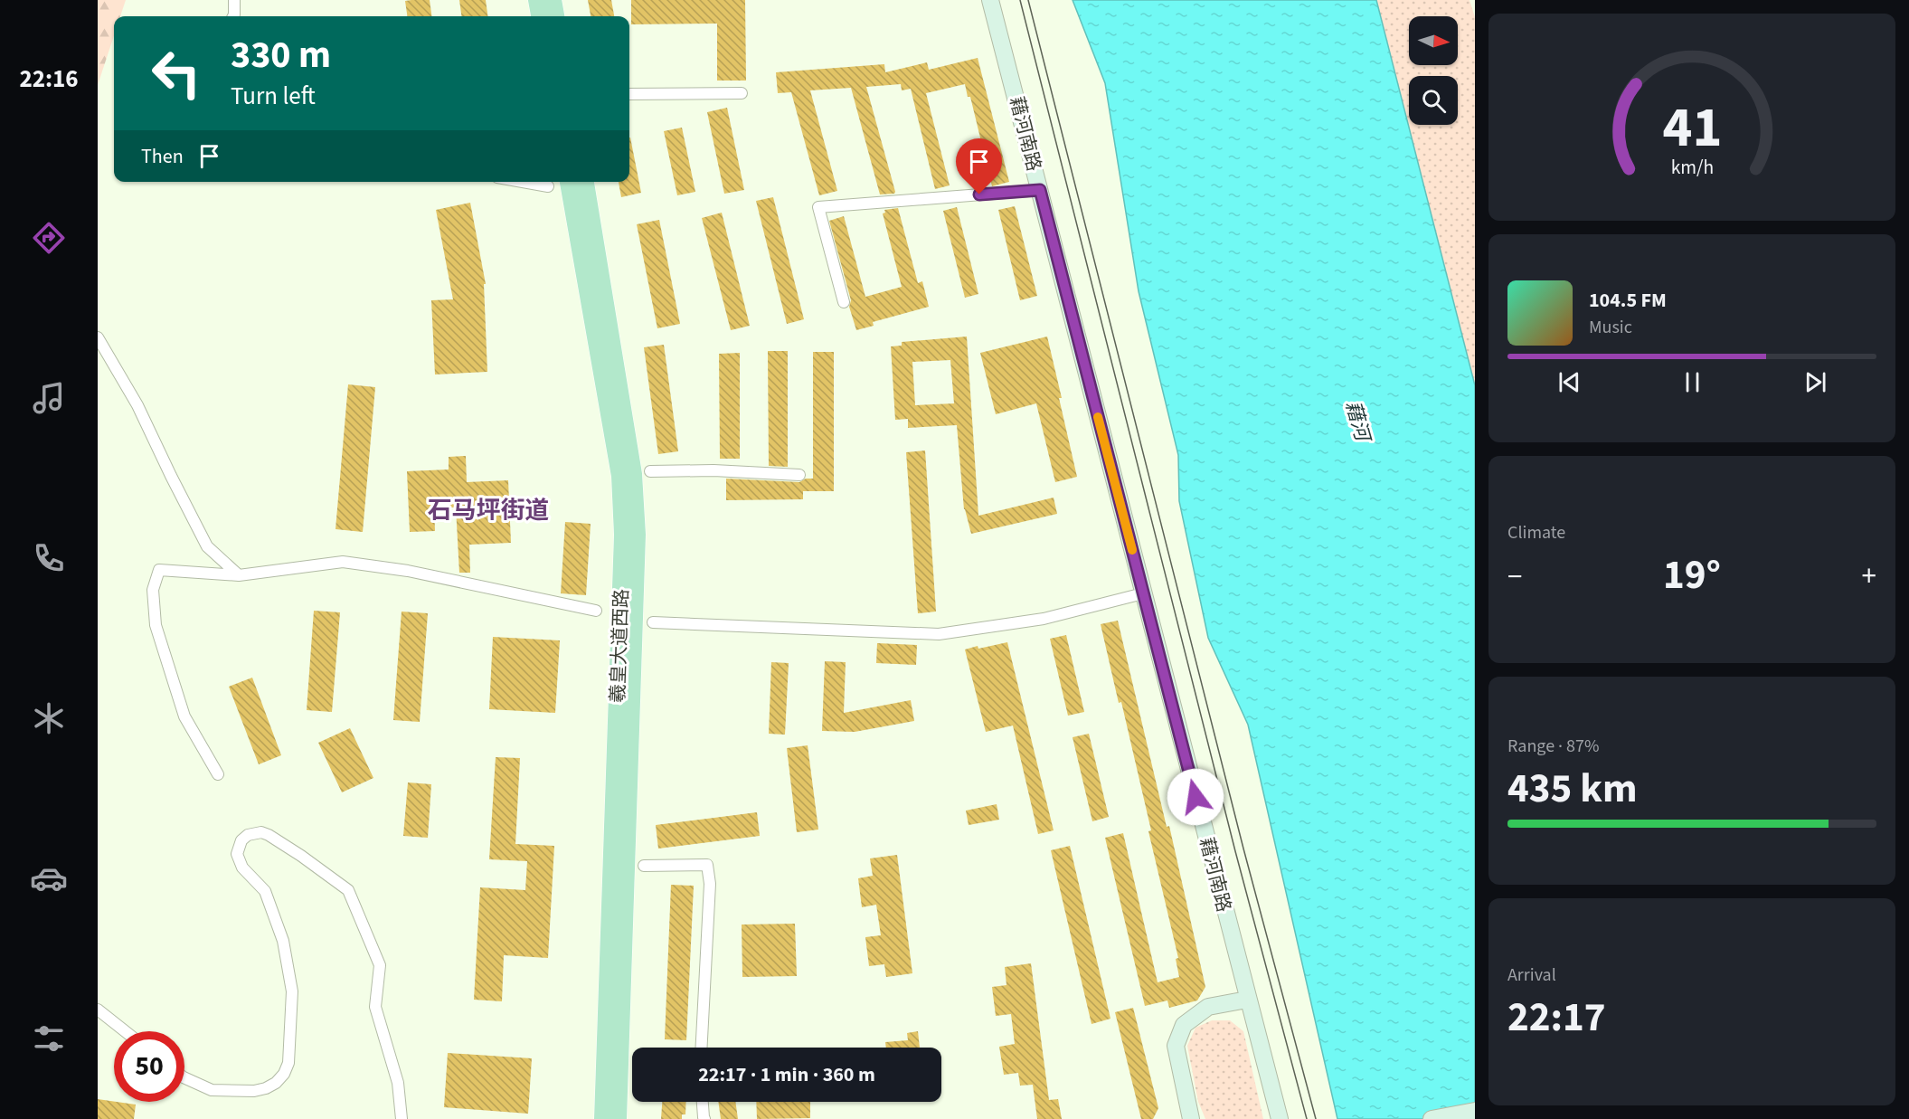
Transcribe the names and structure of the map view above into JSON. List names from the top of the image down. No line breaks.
{"streets":{"main road":["藉河南路","羲皇大道西路"]},"districts":["石马坪街道"],"water":["藉河"],"north":"right","page":{"tabs":"22:16","turn":["330 m","Turn left"],"then":"Then","song":["104.5 FM","Music"],"tile":["Climate",["Range · 87%","435 km"],["Arrival","22:17"]],"heat":["−","19°","+"],"limit":"50","trip":"22:17 · 1 min · 360 m","gauge":["41","km/h"]}}
